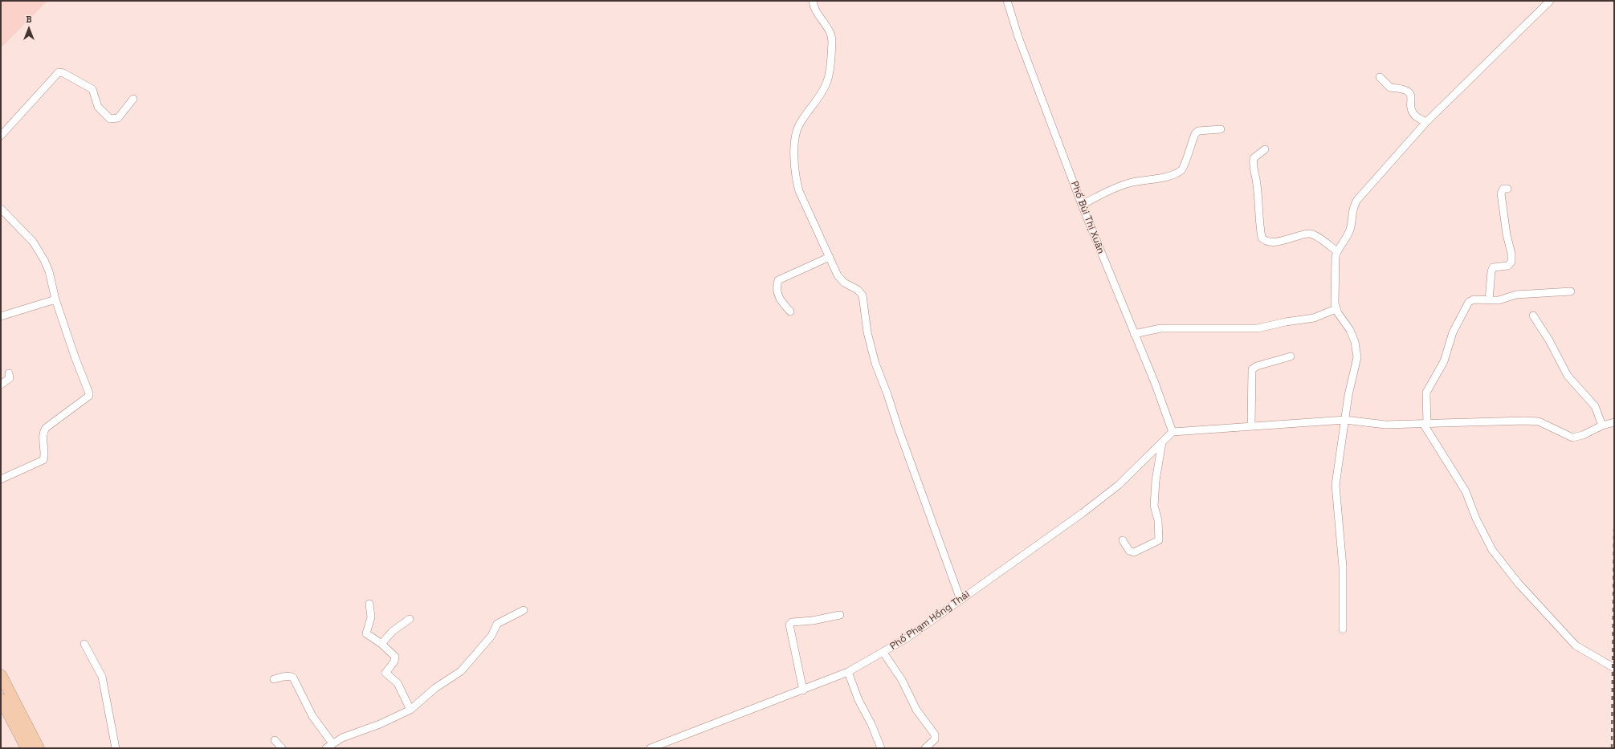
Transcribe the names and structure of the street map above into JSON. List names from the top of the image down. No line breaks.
{"streets":{"street":["Phố Bùi Thị Xuân","Phố Phạm Hồng Thái"]},"crossings":[["Phố Bùi Thị Xuân","Phố Phạm Hồng Thái"]],"north":"top"}
